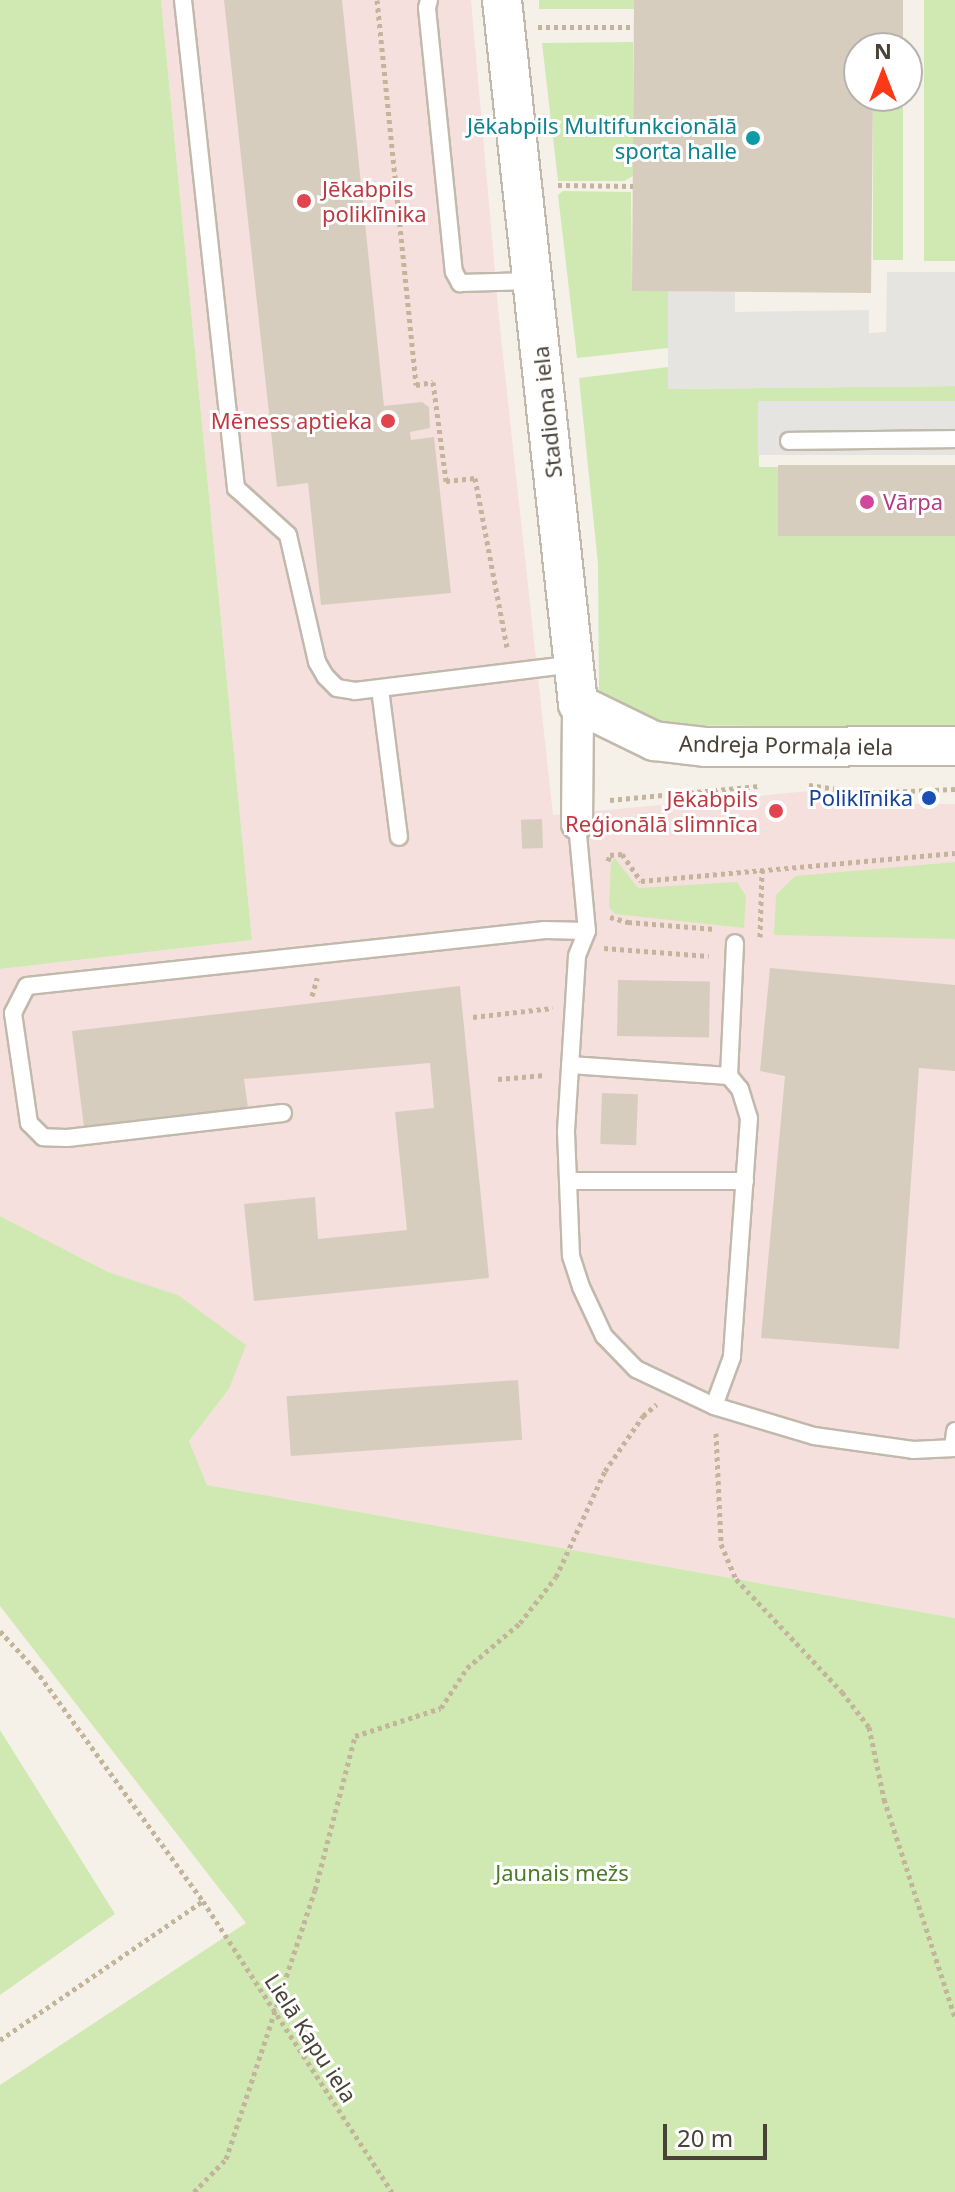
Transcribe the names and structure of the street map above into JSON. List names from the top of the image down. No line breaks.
{"streets":{"street":["Stadiona iela","Andreja Pormaļa iela"],"path":["Lielā Kapu iela"]},"crossings":[["Stadiona iela","Andreja Pormaļa iela"]],"parks":["Jaunais mežs"],"places":["Jēkabpils Multifunkcionālā sporta halle","Jēkabpils poliklīnika","Mēness aptieka","Vārpa","Poliklīnika","Jēkabpils Reģionālā slimnīca"],"scale_bar":"20 m","north":"top"}
